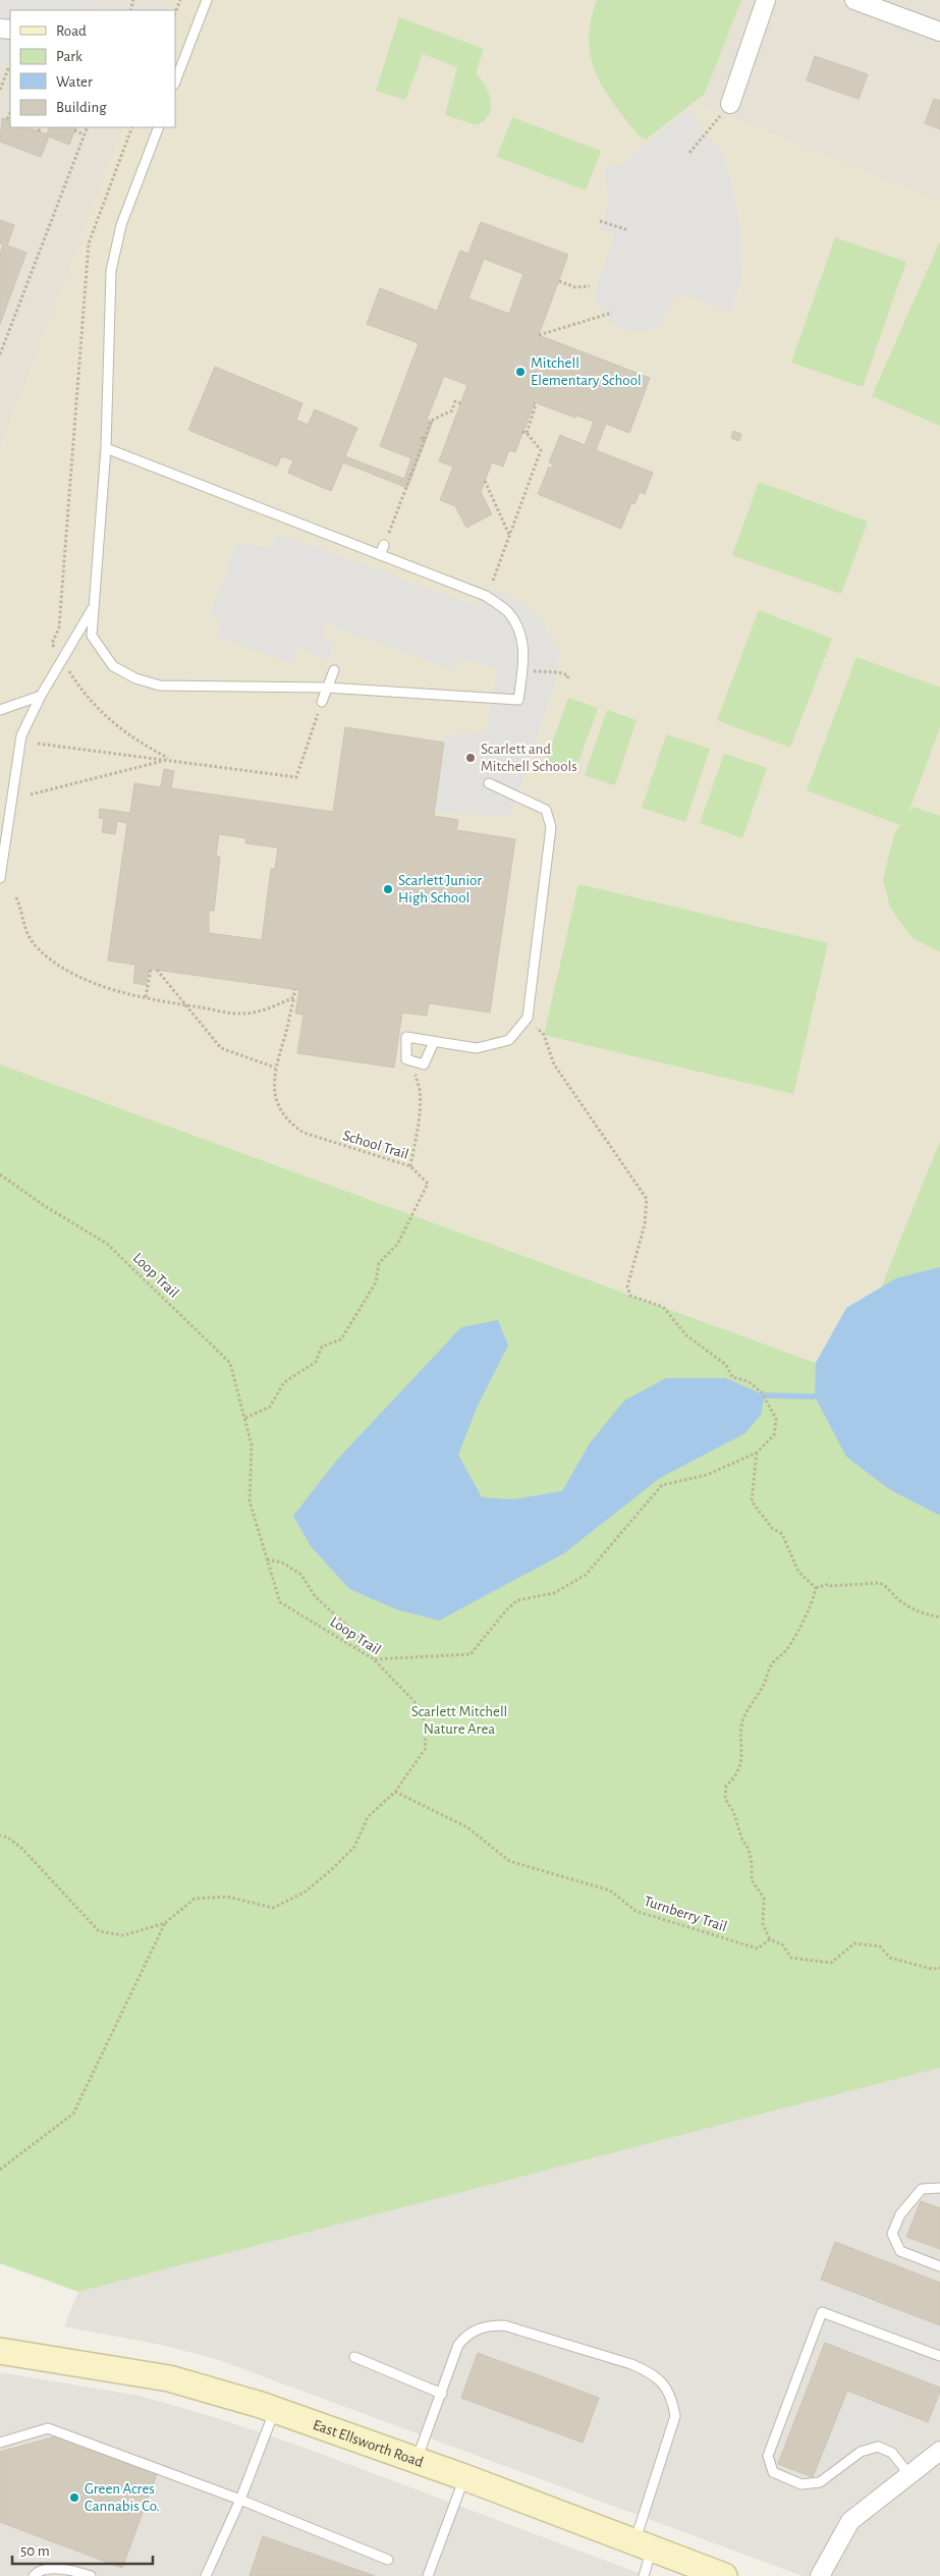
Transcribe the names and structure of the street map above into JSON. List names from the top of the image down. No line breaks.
{"streets":{"main road":["East Ellsworth Road"],"path":["School Trail","Loop Trail","Turnberry Trail"]},"crossings":[["School Trail","Loop Trail"],["Loop Trail","Turnberry Trail"]],"parks":["Scarlett Mitchell Nature Area"],"places":["Mitchell Elementary School","Scarlett and Mitchell Schools","Scarlett Junior High School","Green Acres Cannabis Co."],"legend":["Road","Park","Water","Building"],"scale_bar":"50 m"}
